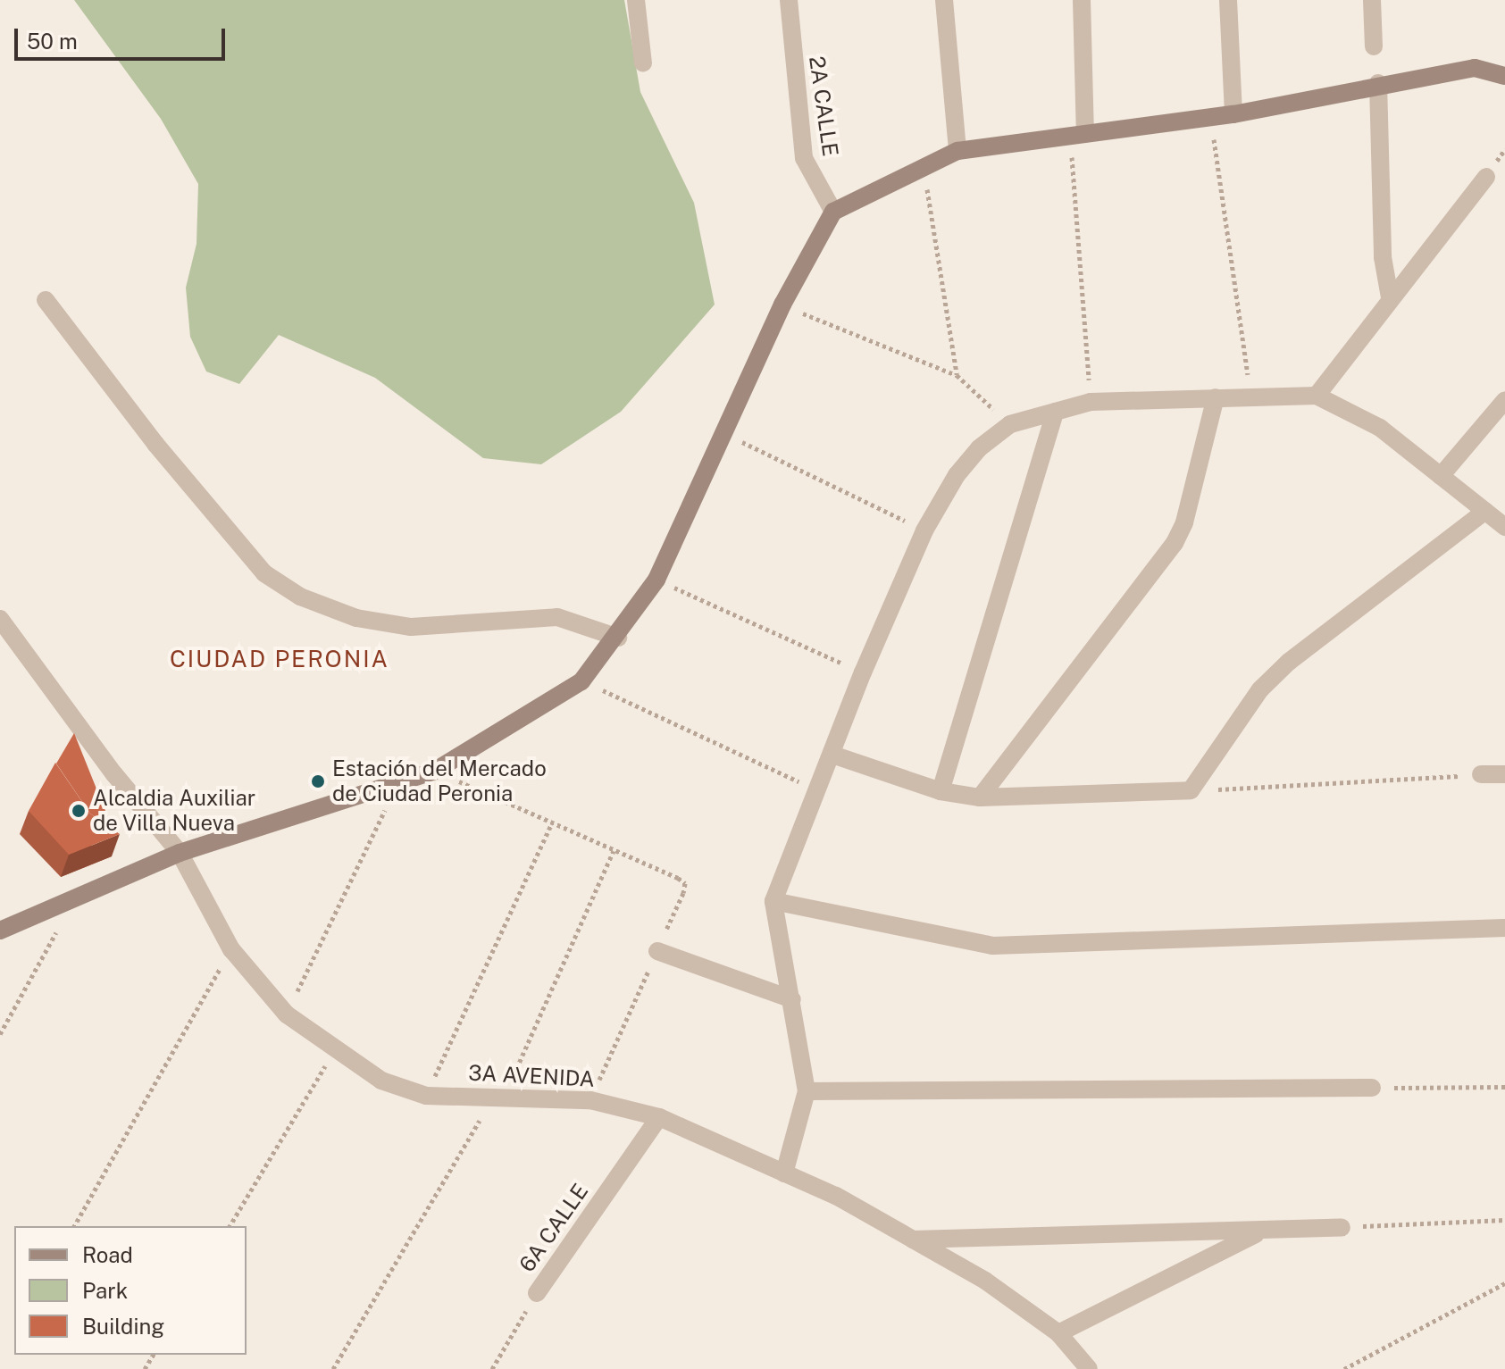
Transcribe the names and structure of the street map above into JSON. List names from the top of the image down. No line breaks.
{"streets":{"street":["2A CALLE","3A AVENIDA","6A CALLE"]},"crossings":[["3A AVENIDA","6A CALLE"]],"districts":["CIUDAD PERONIA"],"places":["Estación del Mercado de Ciudad Peronia","Alcaldia Auxiliar de Villa Nueva"],"legend":["Road","Park","Building"],"scale_bar":"50 m"}
